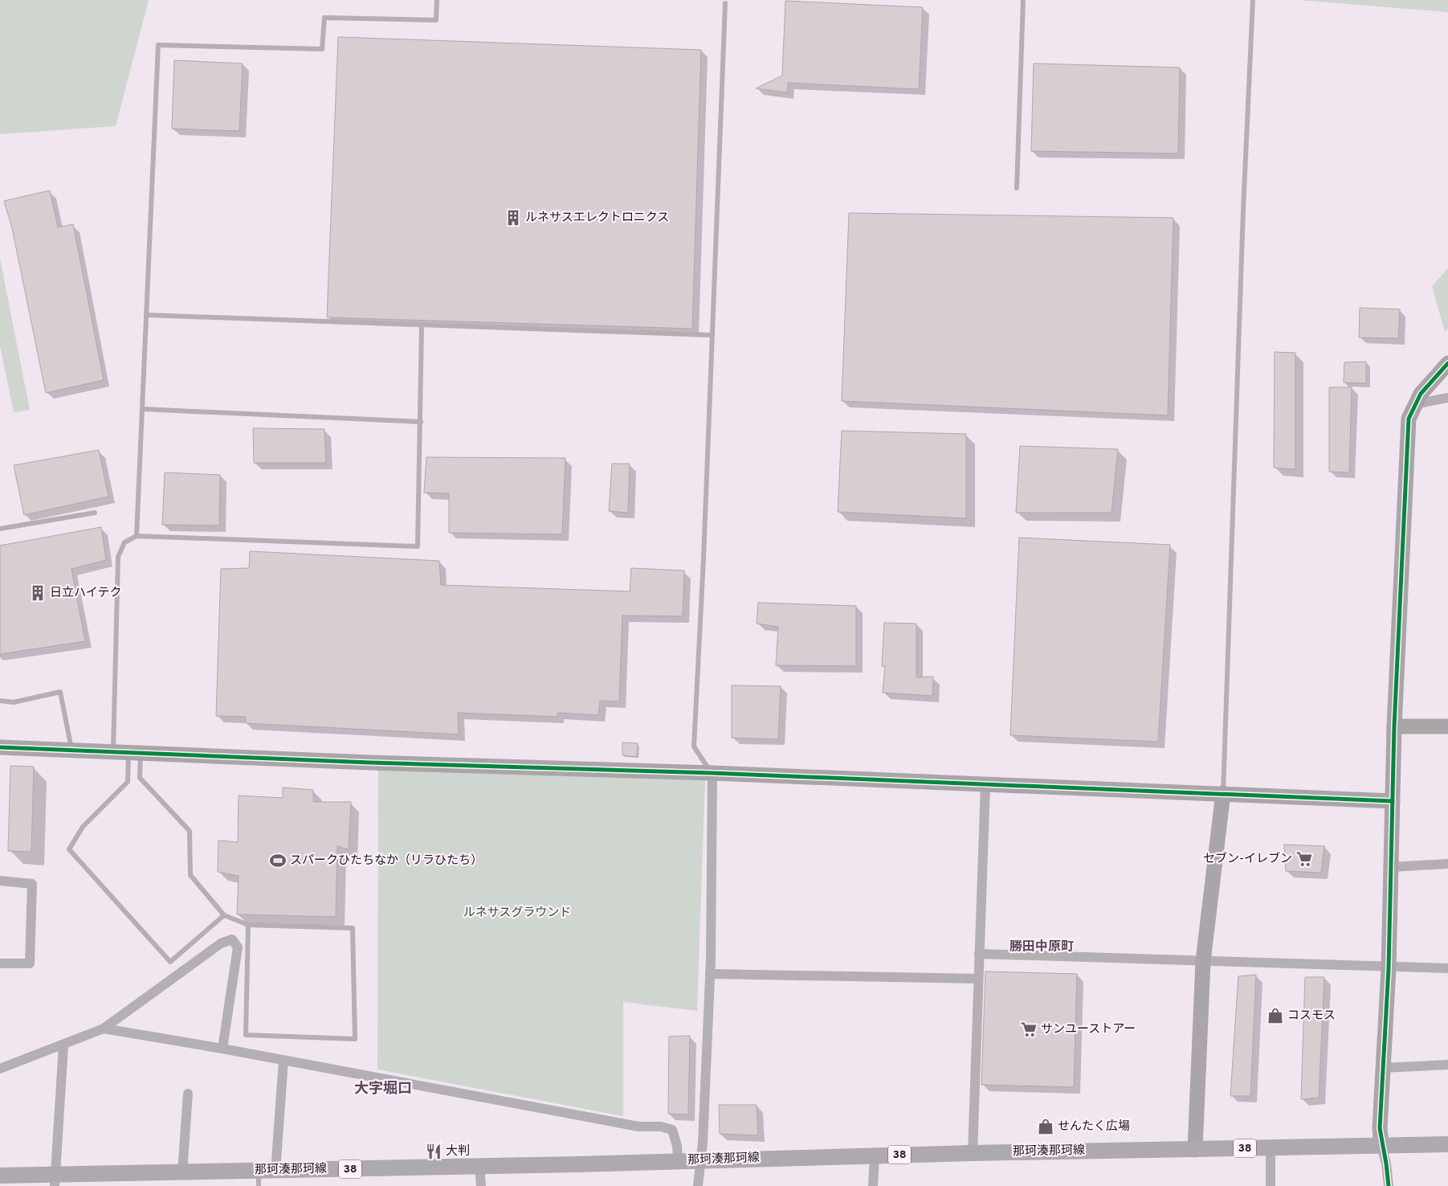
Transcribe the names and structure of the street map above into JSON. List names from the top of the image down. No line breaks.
{"streets":{"main road":["38","那珂湊那珂線"]},"districts":["勝田中原町","大字堀口"],"parks":["ルネサスグラウンド"],"places":{"building":["ルネサスエレクトロニクス","日立ハイテク"],"supermarket":["セブン-イレブン","サンユーストアー"],"sports":["スパークひたちなか（リラひたち）"],"shop":["コスモス","せんたく広場"],"restaurant":["大判"]}}
